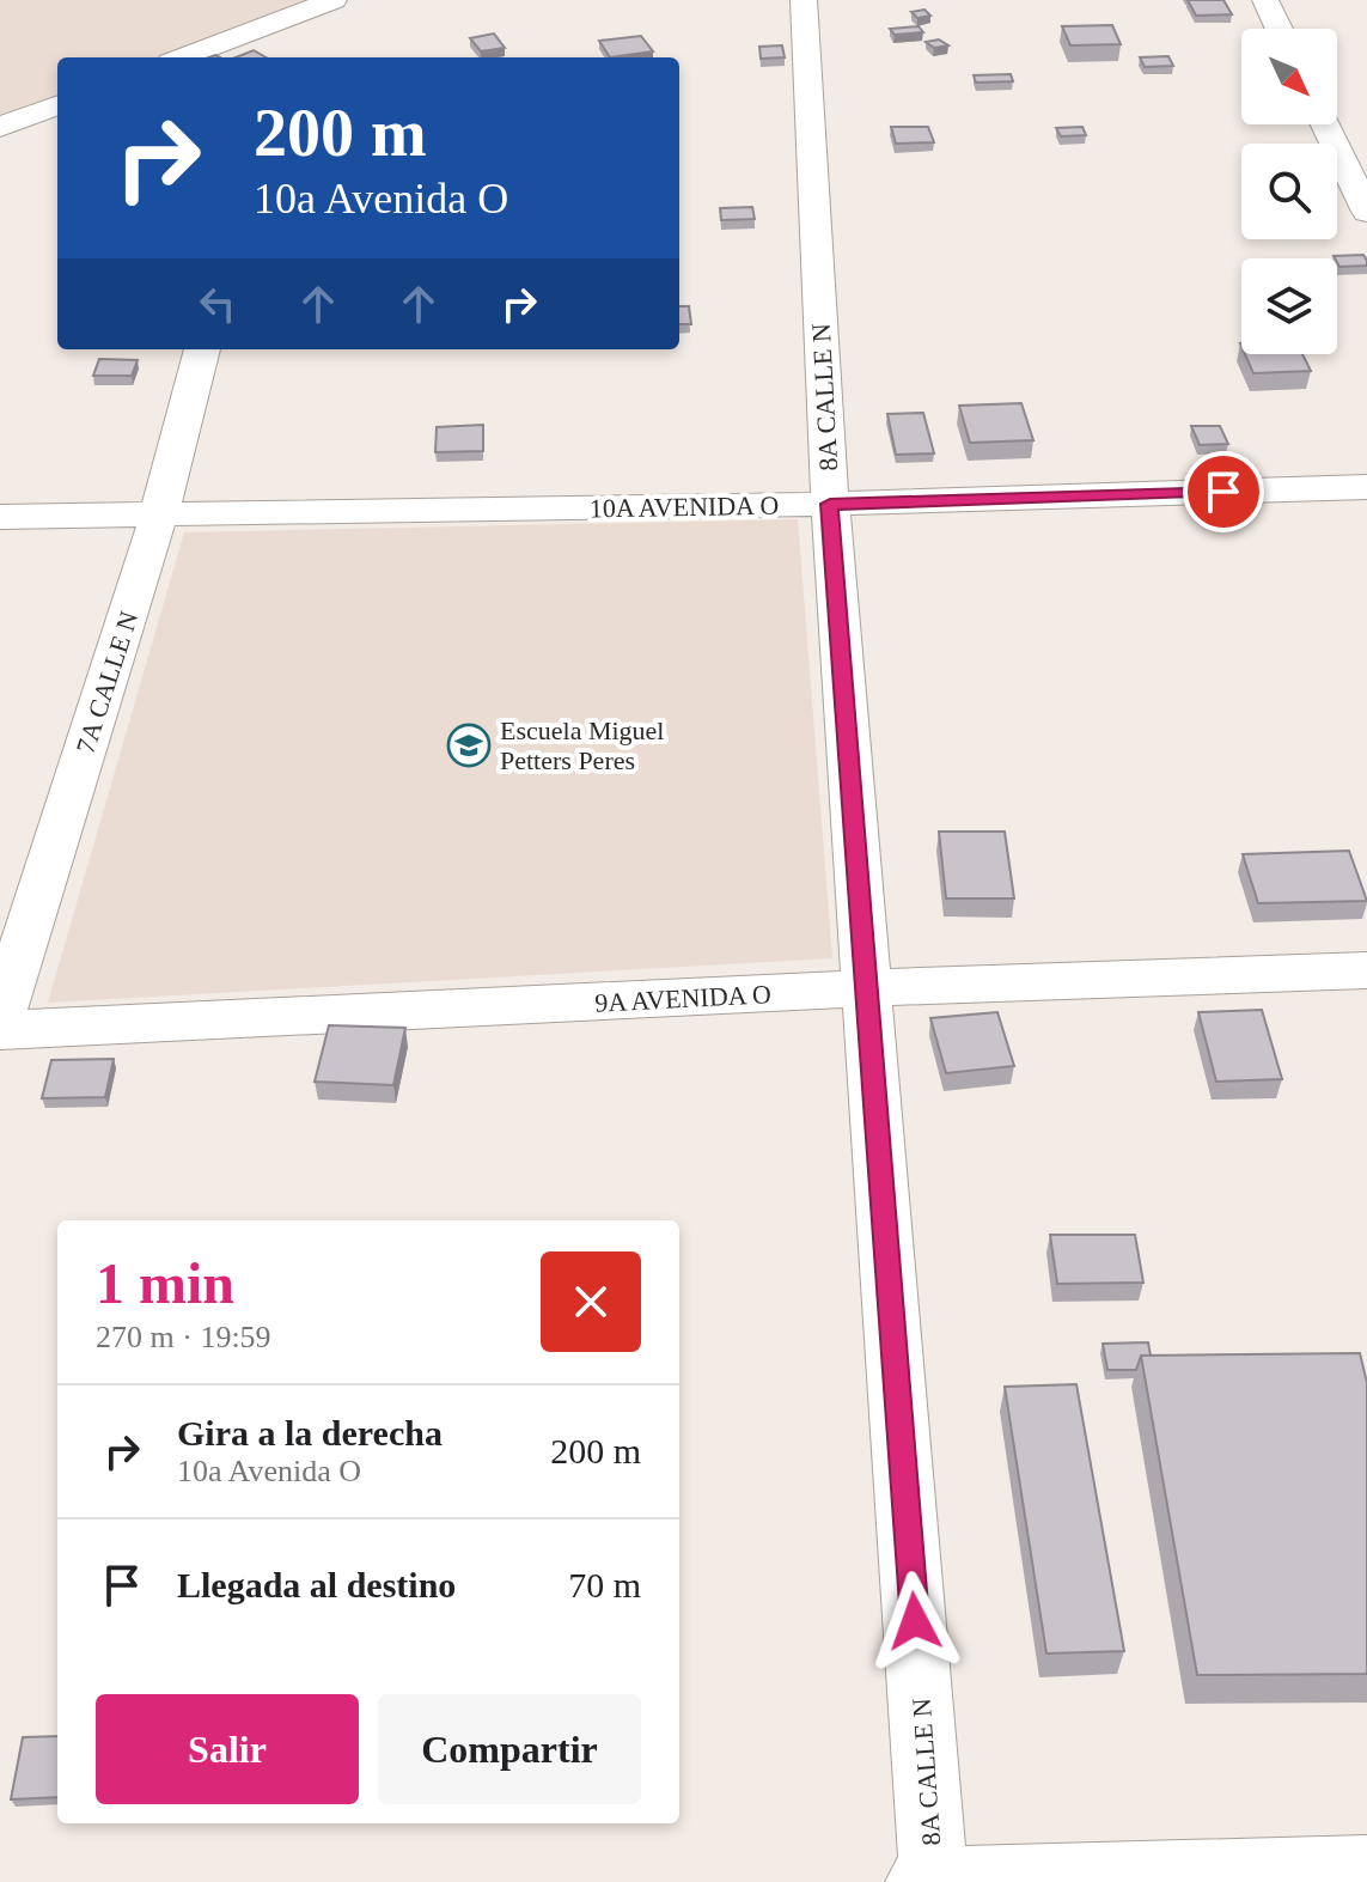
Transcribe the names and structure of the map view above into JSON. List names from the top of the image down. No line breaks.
{"streets":{"street":["8A CALLE N","10A AVENIDA O","7A CALLE N","9A AVENIDA O"]},"crossings":[["8A CALLE N","10A AVENIDA O"],["8A CALLE N","9A AVENIDA O"],["10A AVENIDA O","7A CALLE N"]],"places":{"school or university":["Escuela Miguel Petters Peres"]},"north":"bottom right","page":{"turn":["200 m","10a Avenida O"],"heading":["1 min","270 m · 19:59"],"list":[{"name":"Gira a la derecha","note":"10a Avenida O","value":"200 m"},{"name":"Llegada al destino","value":"70 m"}],"buttons":["Salir","Compartir"]}}
